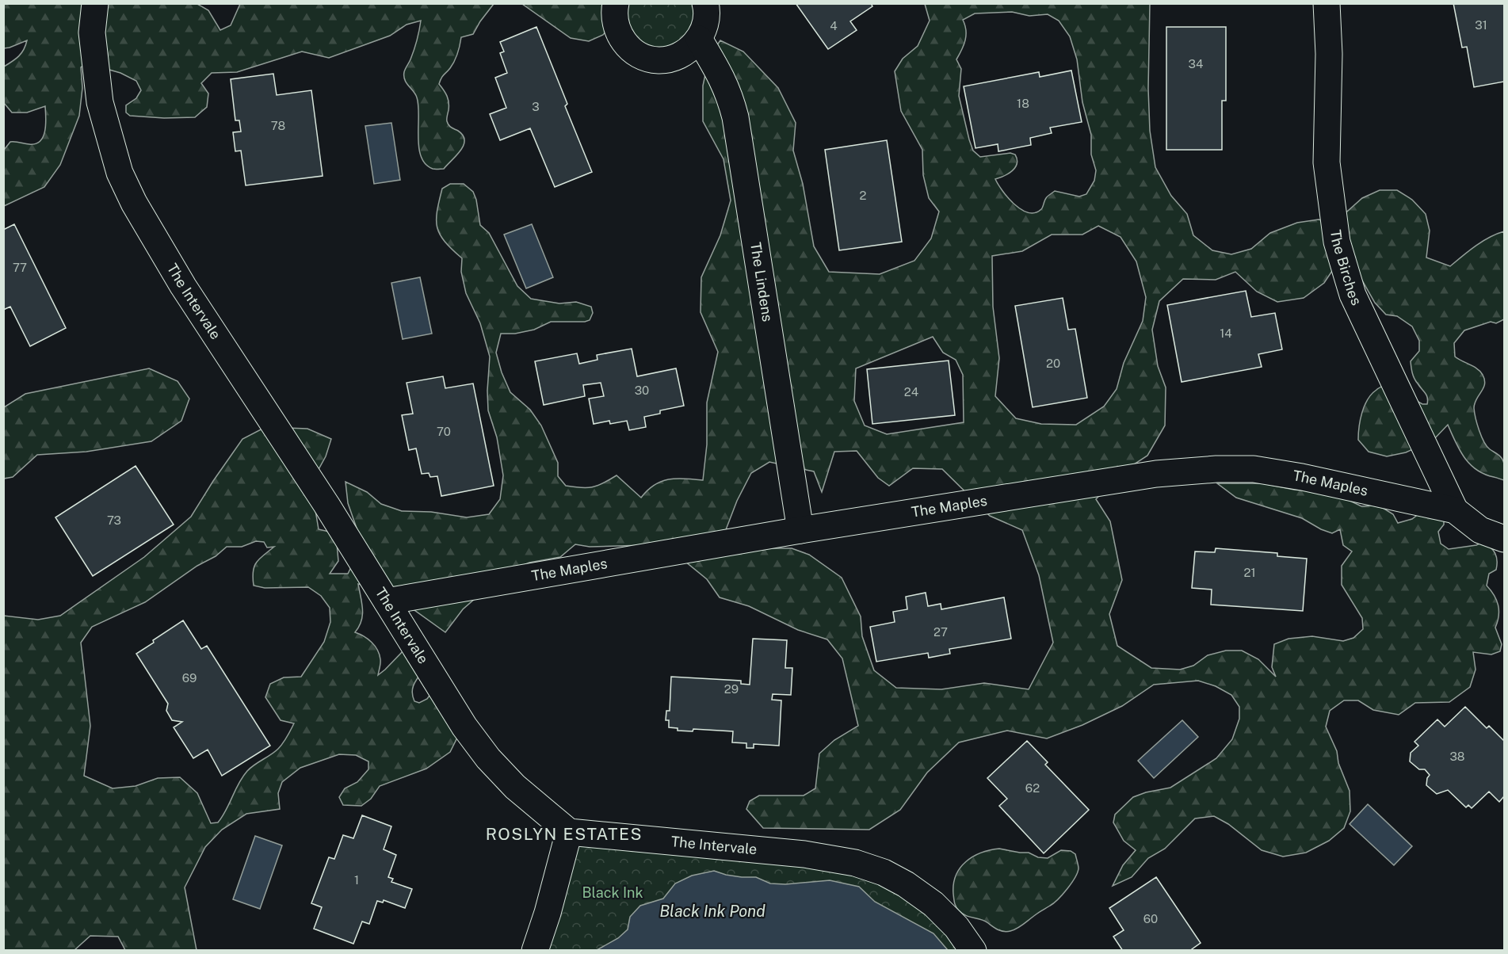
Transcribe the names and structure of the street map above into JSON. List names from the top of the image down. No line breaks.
{"streets":{"street":["The Birches","The Lindens","The Intervale","The Maples"]},"crossings":[["The Birches","The Maples"],["The Lindens","The Maples"],["The Intervale","The Maples"]],"districts":["ROSLYN ESTATES"],"water":["Black Ink Pond"],"parks":["Black Ink"],"house_numbers":["31","4","34","18","3","78","2","77","14","20","30","24","70","73","21","27","69","29","38","62","1","60"]}
